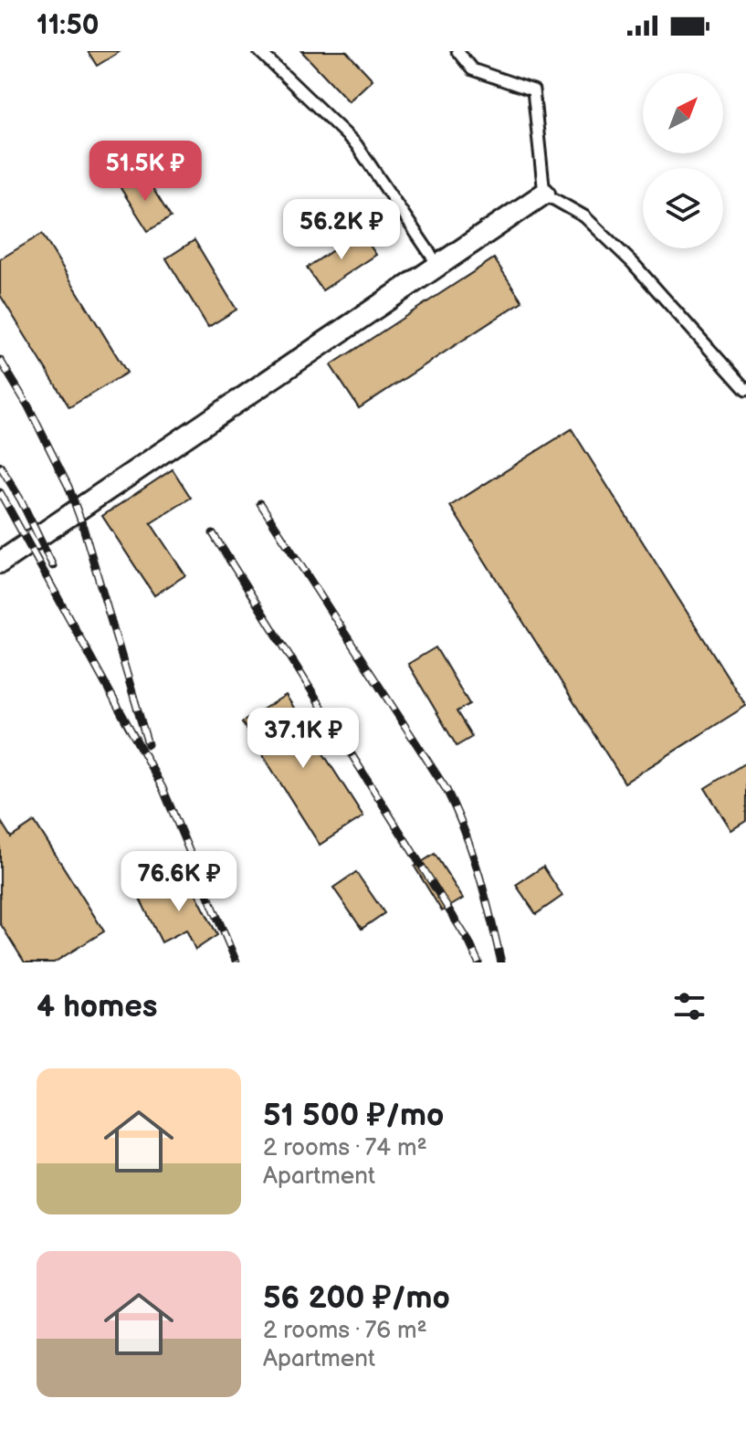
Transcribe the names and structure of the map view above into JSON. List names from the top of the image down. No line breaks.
{"north":"top right","page":{"status":"11:50","price":["51.5K ₽","56.2K ₽","37.1K ₽","76.6K ₽"],"heading":"4 homes","list":[{"name":"51 500 ₽/mo","note":"2 rooms · 74 m² · Apartment"},{"name":"56 200 ₽/mo","note":"2 rooms · 76 m² · Apartment"}]}}
